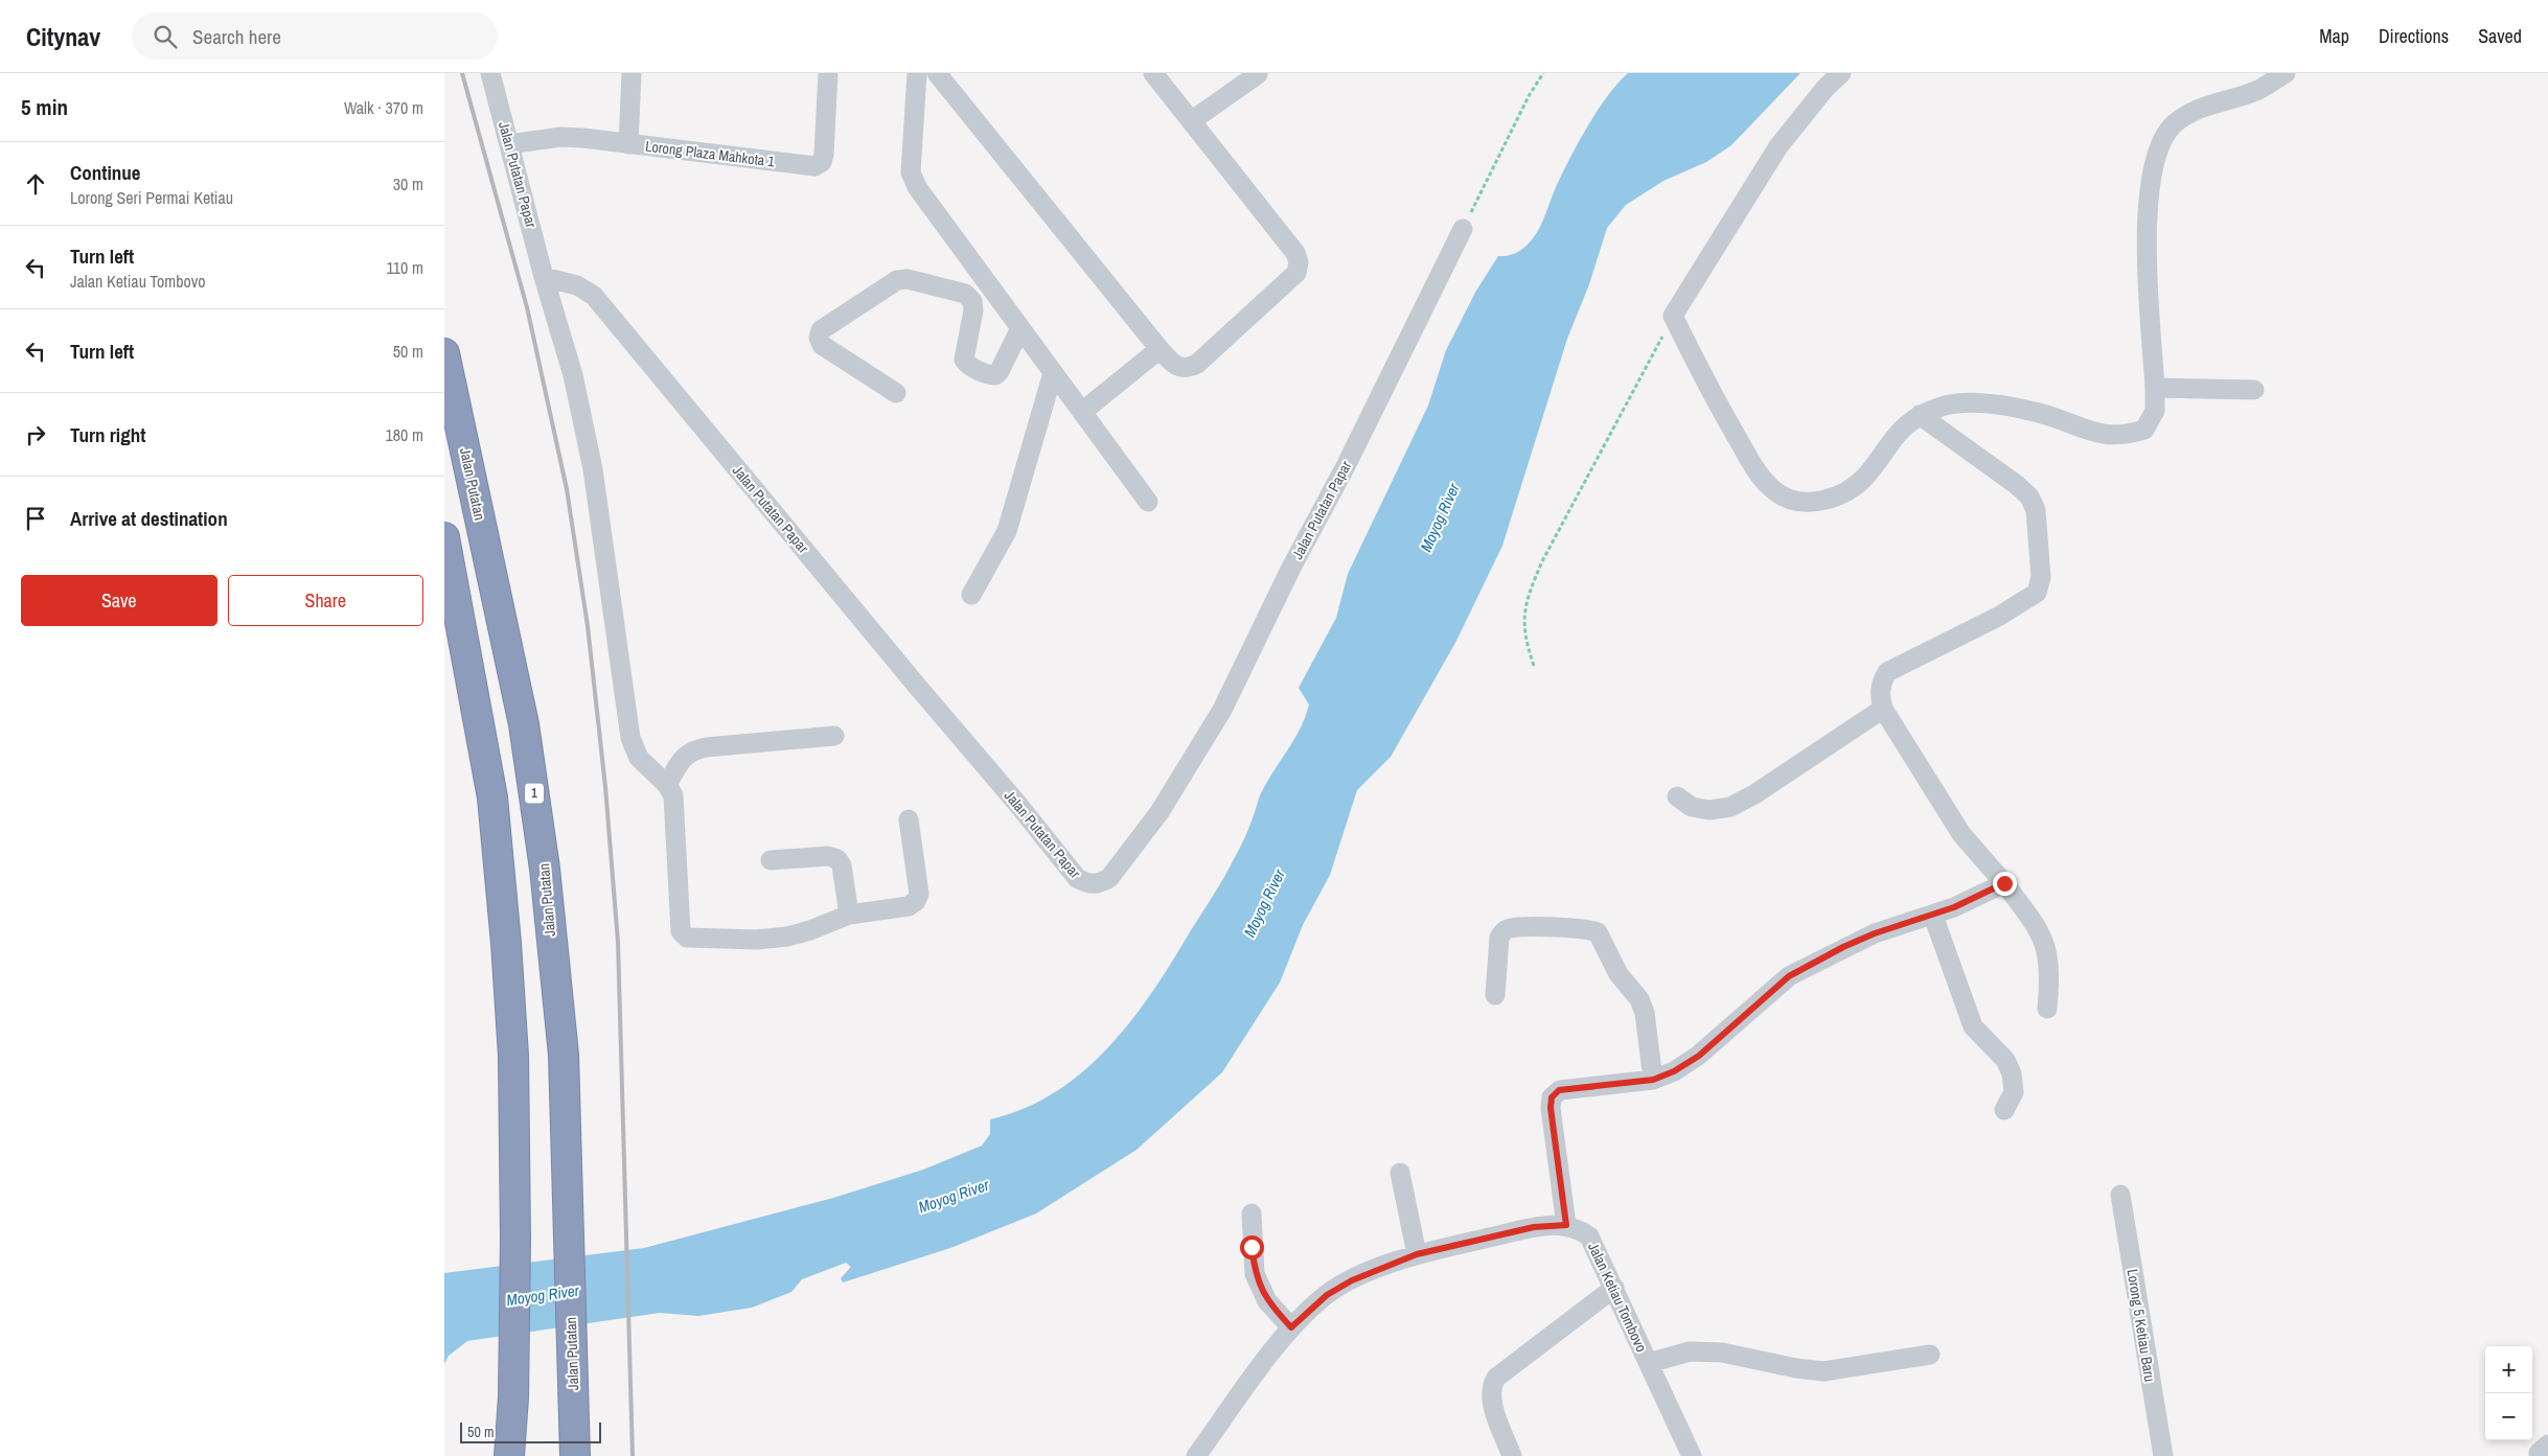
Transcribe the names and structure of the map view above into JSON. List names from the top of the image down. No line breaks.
{"streets":{"highway":["Jalan Putatan","1"],"street":["Lorong Plaza Mahkota 1","Jalan Putatan Papar","Jalan Ketiau Tombovo","Lorong 5 Ketiau Baru"]},"crossings":[["Lorong Plaza Mahkota 1","Jalan Putatan Papar"]],"water":["Moyog River"],"scale_bar":"50 m","page":{"header":"Citynav","search":"Search here","nav":["Map","Directions","Saved"],"heading":["5 min","Walk · 370 m"],"list":[["Continue","Lorong Seri Permai Ketiau","30 m"],["Turn left","Jalan Ketiau Tombovo","110 m"],["Turn left","50 m"],["Turn right","180 m"],"Arrive at destination"],"buttons":["Save","Share"],"map_buttons":["+","−"],"scale":"50 m"}}
